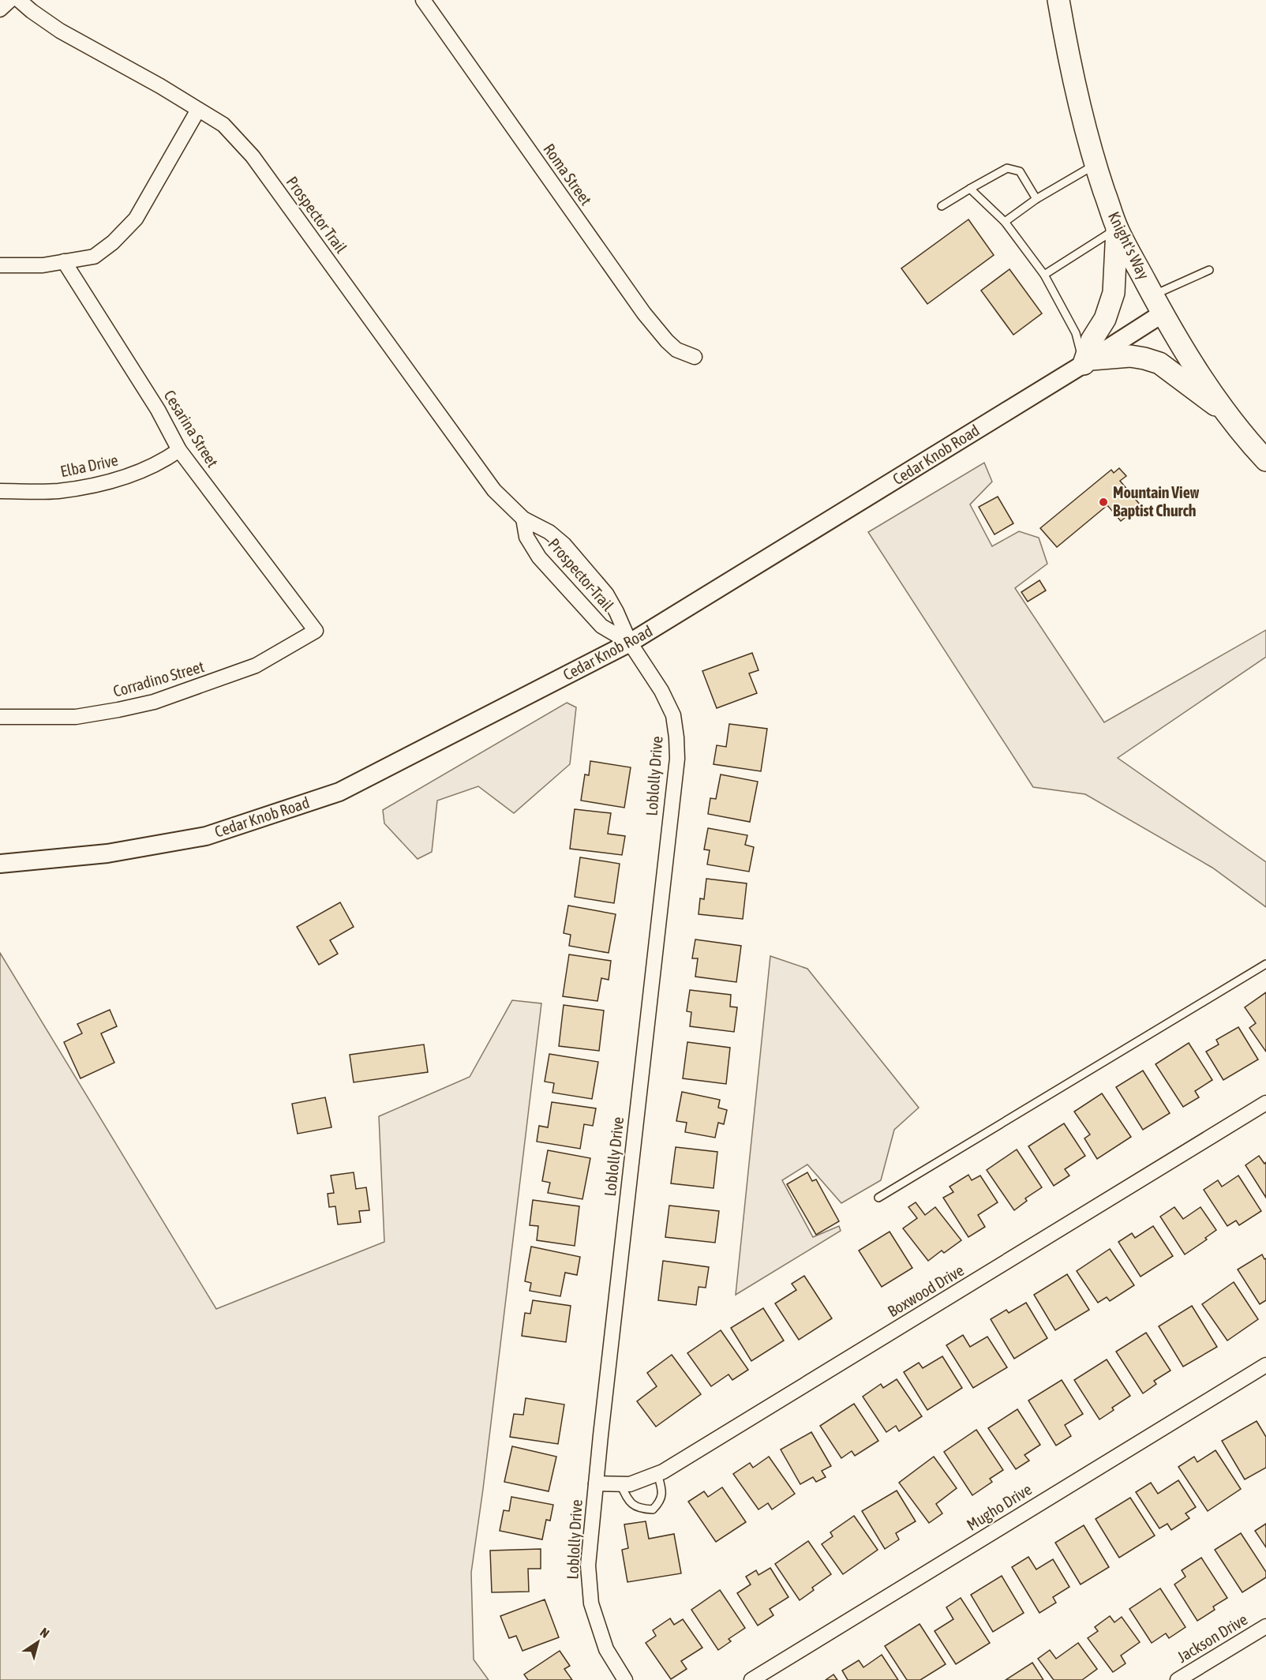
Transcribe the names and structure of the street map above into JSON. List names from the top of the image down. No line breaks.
{"streets":{"main road":["Knight's Way"],"street":["Roma Street","Prospector Trail","Cesarina Street","Cedar Knob Road","Elba Drive","Corradino Street","Loblolly Drive","Boxwood Drive","Mugho Drive","Jackson Drive"]},"crossings":[["Prospector Trail","Cedar Knob Road"],["Prospector Trail","Loblolly Drive"],["Knight's Way","Cedar Knob Road"],["Cesarina Street","Elba Drive"],["Cesarina Street","Corradino Street"],["Cedar Knob Road","Loblolly Drive"],["Loblolly Drive","Boxwood Drive"]],"places":["Mountain View Baptist Church"],"north":"top right"}
